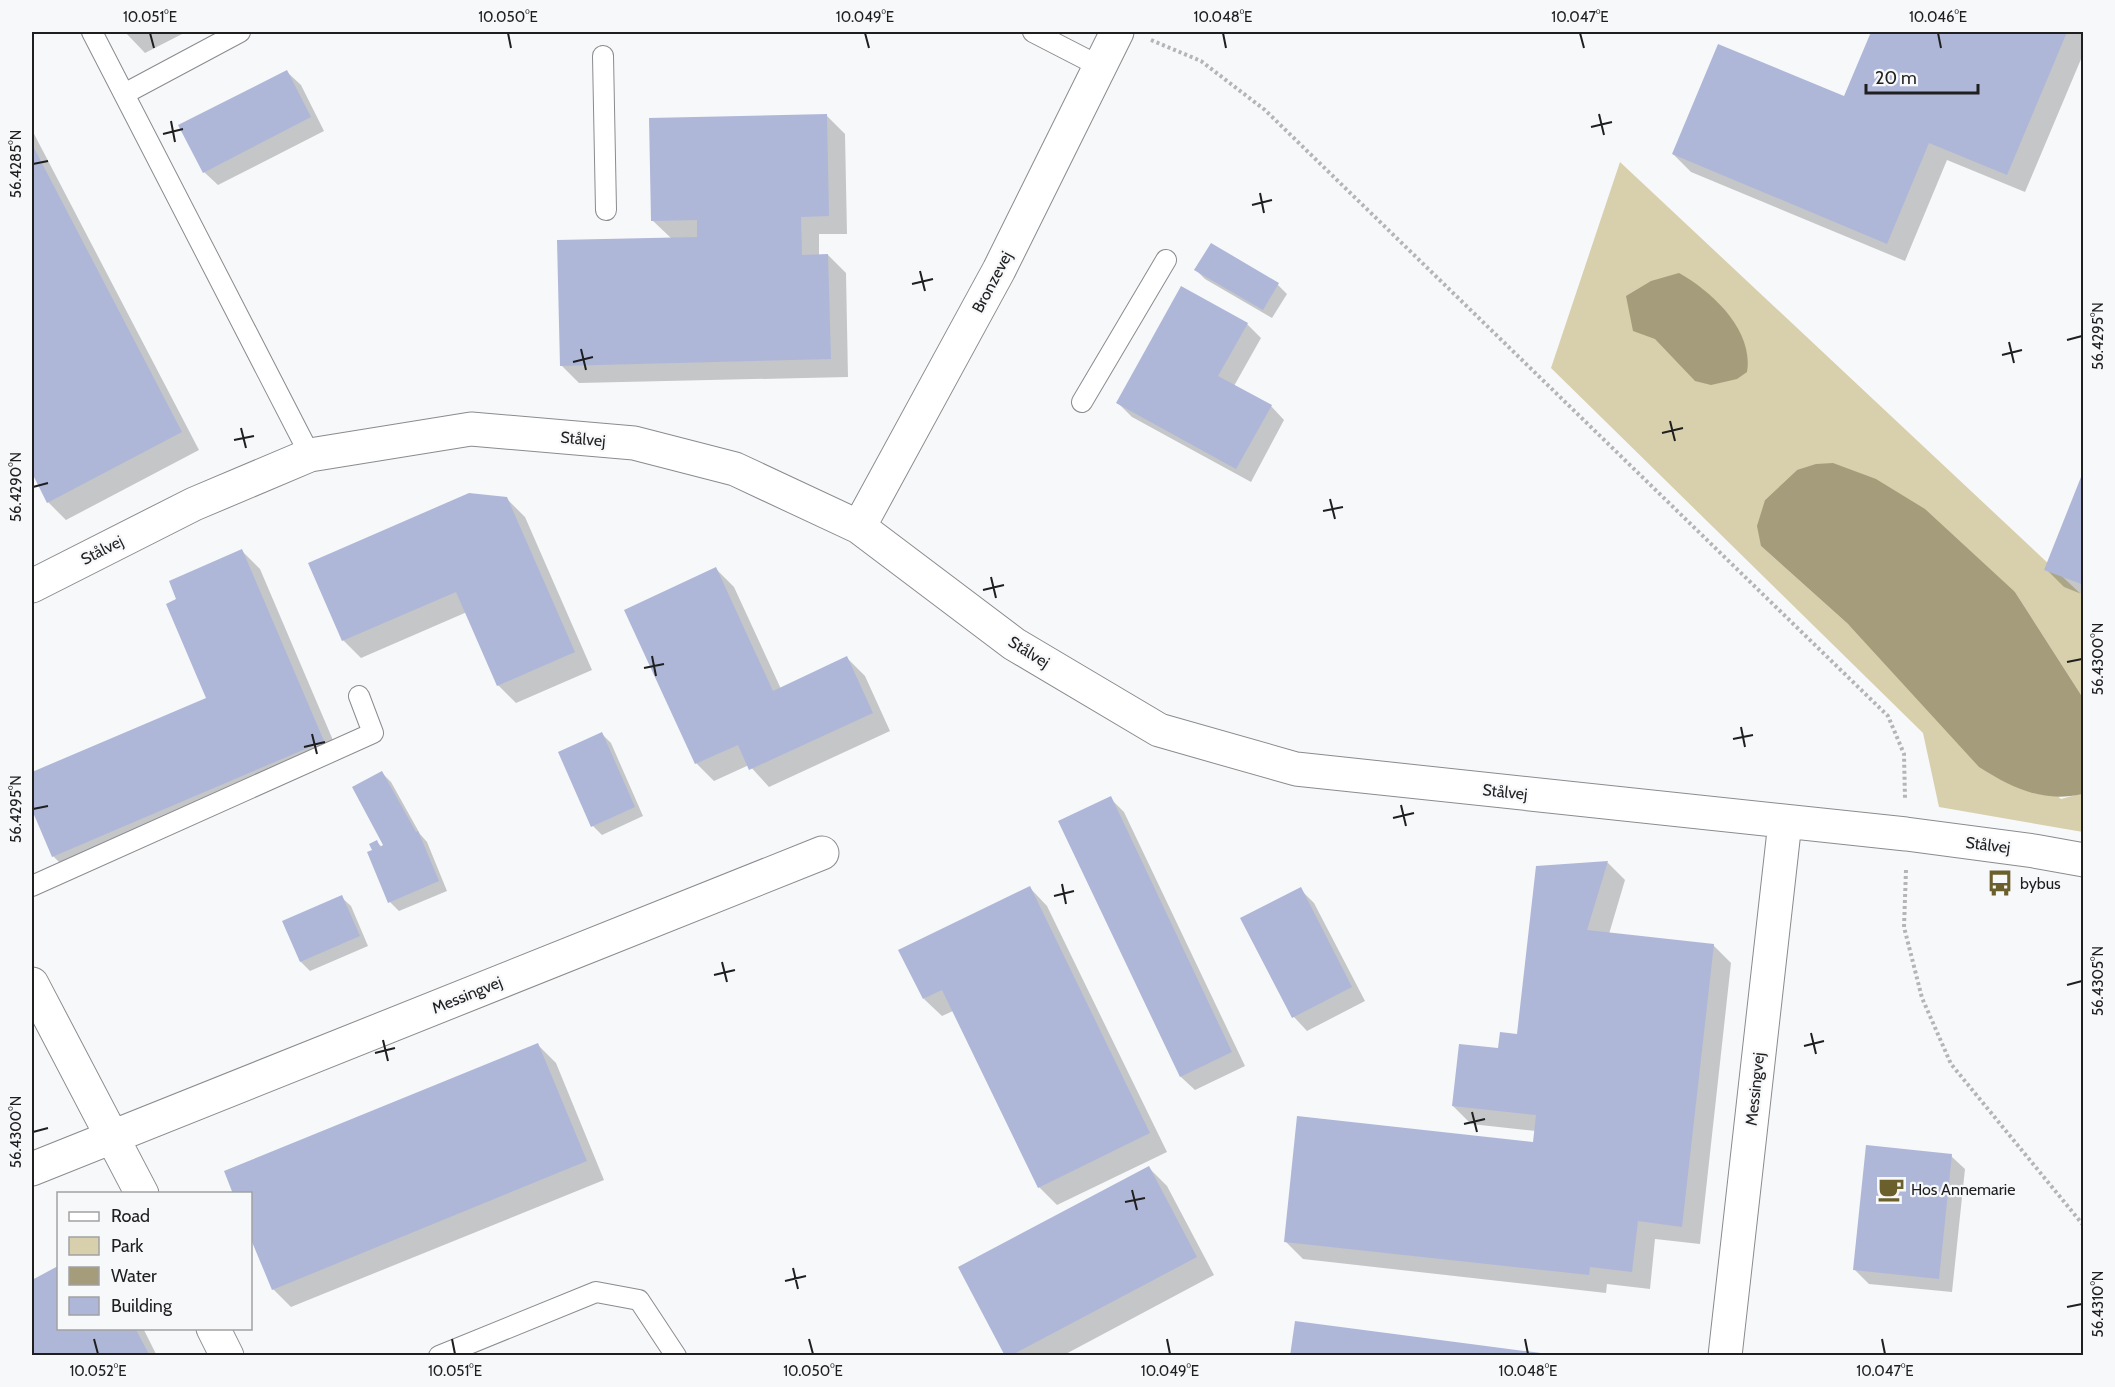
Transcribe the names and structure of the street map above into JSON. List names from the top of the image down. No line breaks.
{"streets":{"street":["Bronzevej","Stålvej","Messingvej"]},"crossings":[["Bronzevej","Stålvej"],["Stålvej","Messingvej"]],"places":{"bus stop":["bybus"],"cafe":["Hos Annemarie"]},"legend":["Road","Park","Water","Building"],"scale_bar":"20 m","coordinates":["10.051°E","10.050°E","10.049°E","10.048°E","10.047°E","10.046°E","56.4285°N","56.4295°N","56.4290°N","56.4300°N","56.4305°N","56.4310°N","10.052°E"]}
